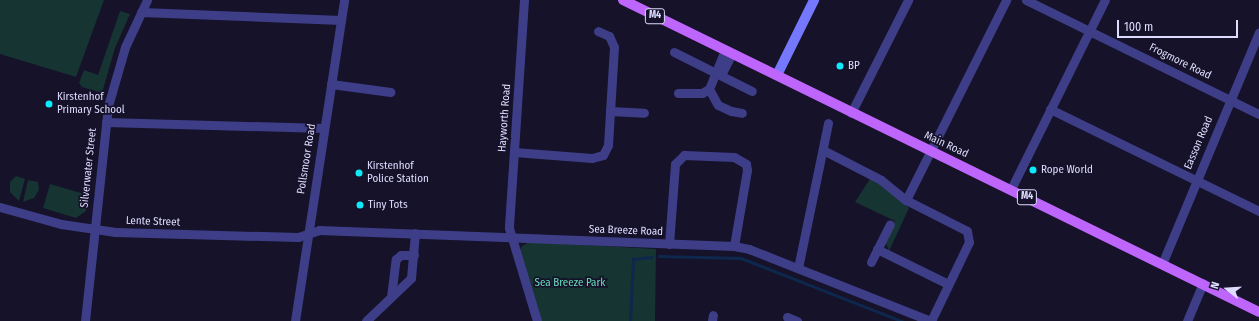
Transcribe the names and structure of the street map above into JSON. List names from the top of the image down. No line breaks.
{"streets":{"main road":["M4","Main Road"],"street":["Frogmore Road","Hayworth Road","Easson Road","Pollsmoor Road","Silverwater Street","Lente Street","Sea Breeze Road"]},"crossings":[["Frogmore Road","Easson Road"],["Hayworth Road","Sea Breeze Road"],["Easson Road","Main Road"],["Pollsmoor Road","Lente Street"],["Pollsmoor Road","Sea Breeze Road"],["Silverwater Street","Lente Street"],["Lente Street","Sea Breeze Road"]],"parks":["Sea Breeze Park"],"places":["BP","Kirstenhof Primary School","Rope World","Kirstenhof Police Station","Tiny Tots"],"scale_bar":"100 m","north":"left"}
